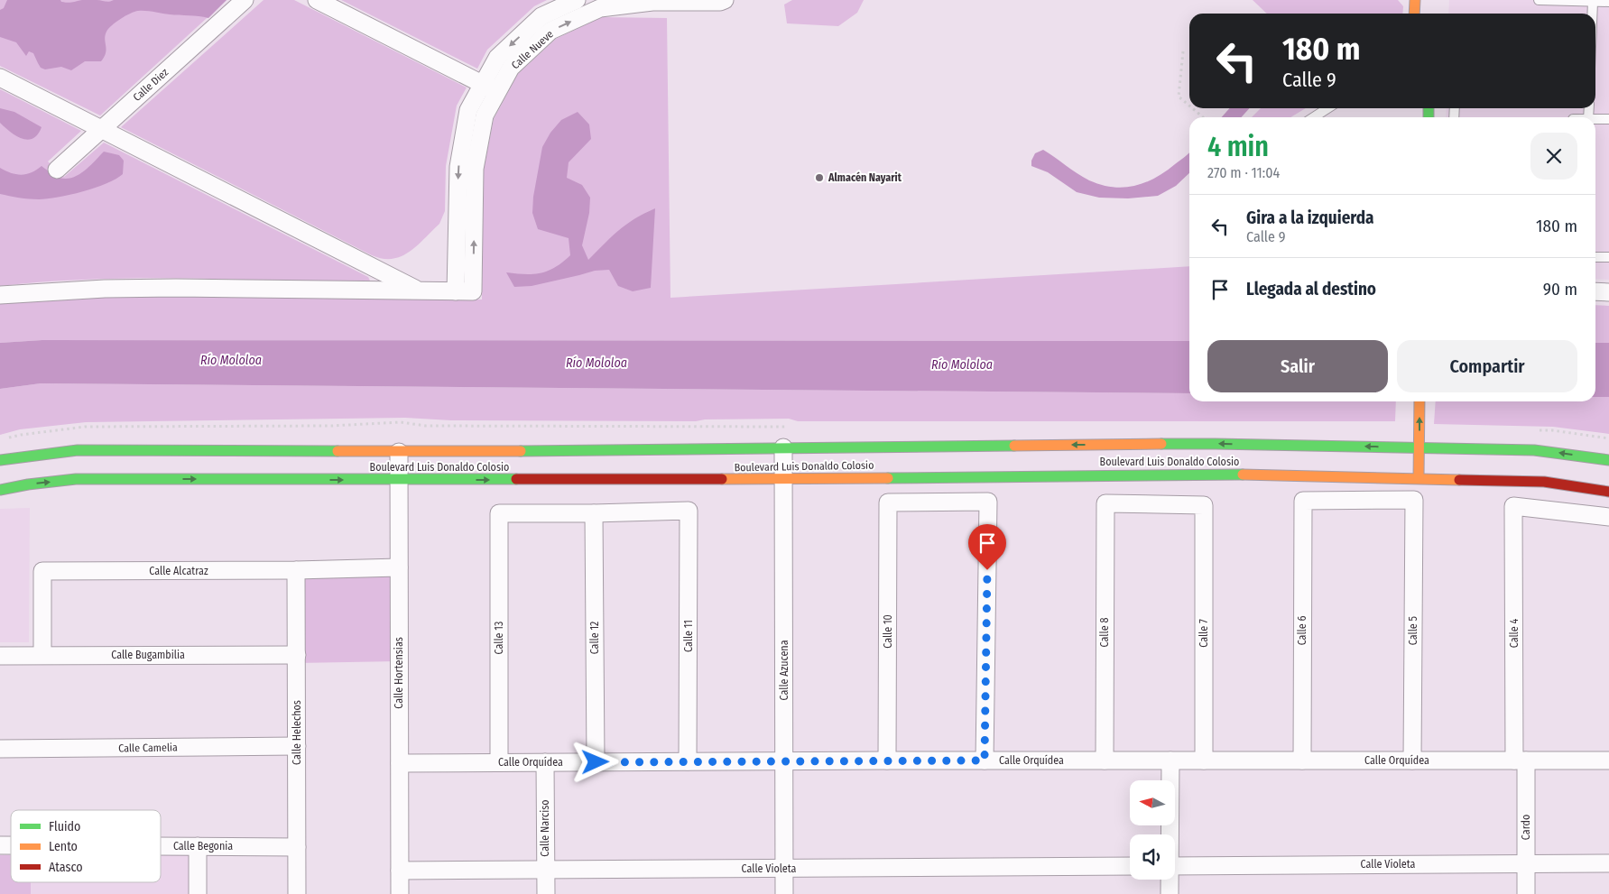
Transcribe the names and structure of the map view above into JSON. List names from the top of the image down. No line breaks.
{"streets":{"main road":["Boulevard Luis Donaldo Colosio"],"street":["Calle Nueve","Calle Diez","Calle Alcatraz","Calle 6","Calle 5","Calle 10","Calle 8","Calle 7","Calle 4","Calle 11","Calle 13","Calle 12","Calle Bugambilia","Calle Azucena","Calle Hortensias","Calle Helechos","Calle Camelia","Calle Orquídea","Cardo","Calle Narciso","Calle Begonia","Calle Violeta"]},"crossings":[["Boulevard Luis Donaldo Colosio","Calle Azucena"],["Boulevard Luis Donaldo Colosio","Calle Hortensias"],["Calle Alcatraz","Calle Bugambilia"],["Calle Alcatraz","Calle Hortensias"],["Calle Alcatraz","Calle Helechos"],["Calle 6","Calle 5"],["Calle 6","Calle Orquídea"],["Calle 5","Calle Orquídea"],["Calle 10","Calle Orquídea"],["Calle 8","Calle 7"],["Calle 8","Calle Orquídea"],["Calle 7","Calle Orquídea"],["Calle 4","Calle Orquídea"],["Calle 4","Cardo"],["Calle 11","Calle 13"],["Calle 11","Calle 12"],["Calle 11","Calle Orquídea"],["Calle 13","Calle 12"],["Calle 13","Calle Orquídea"],["Calle 12","Calle Orquídea"],["Calle Bugambilia","Calle Helechos"],["Calle Azucena","Calle Orquídea"],["Calle Azucena","Calle Violeta"],["Calle Hortensias","Calle Orquídea"],["Calle Hortensias","Calle Violeta"],["Calle Helechos","Calle Camelia"],["Calle Helechos","Calle Begonia"],["Calle Orquídea","Cardo"],["Calle Orquídea","Calle Narciso"],["Cardo","Calle Violeta"],["Calle Narciso","Calle Violeta"]],"water":["Río Mololoa"],"places":["Almacén Nayarit"],"legend":["Fluido","Lento","Atasco"],"north":"left","page":{"turn":["180 m","Calle 9"],"heading":["4 min","270 m · 11:04"],"list":[{"name":"Gira a la izquierda","note":"Calle 9","value":"180 m"},{"name":"Llegada al destino","value":"90 m"}],"buttons":["Salir","Compartir"]}}
